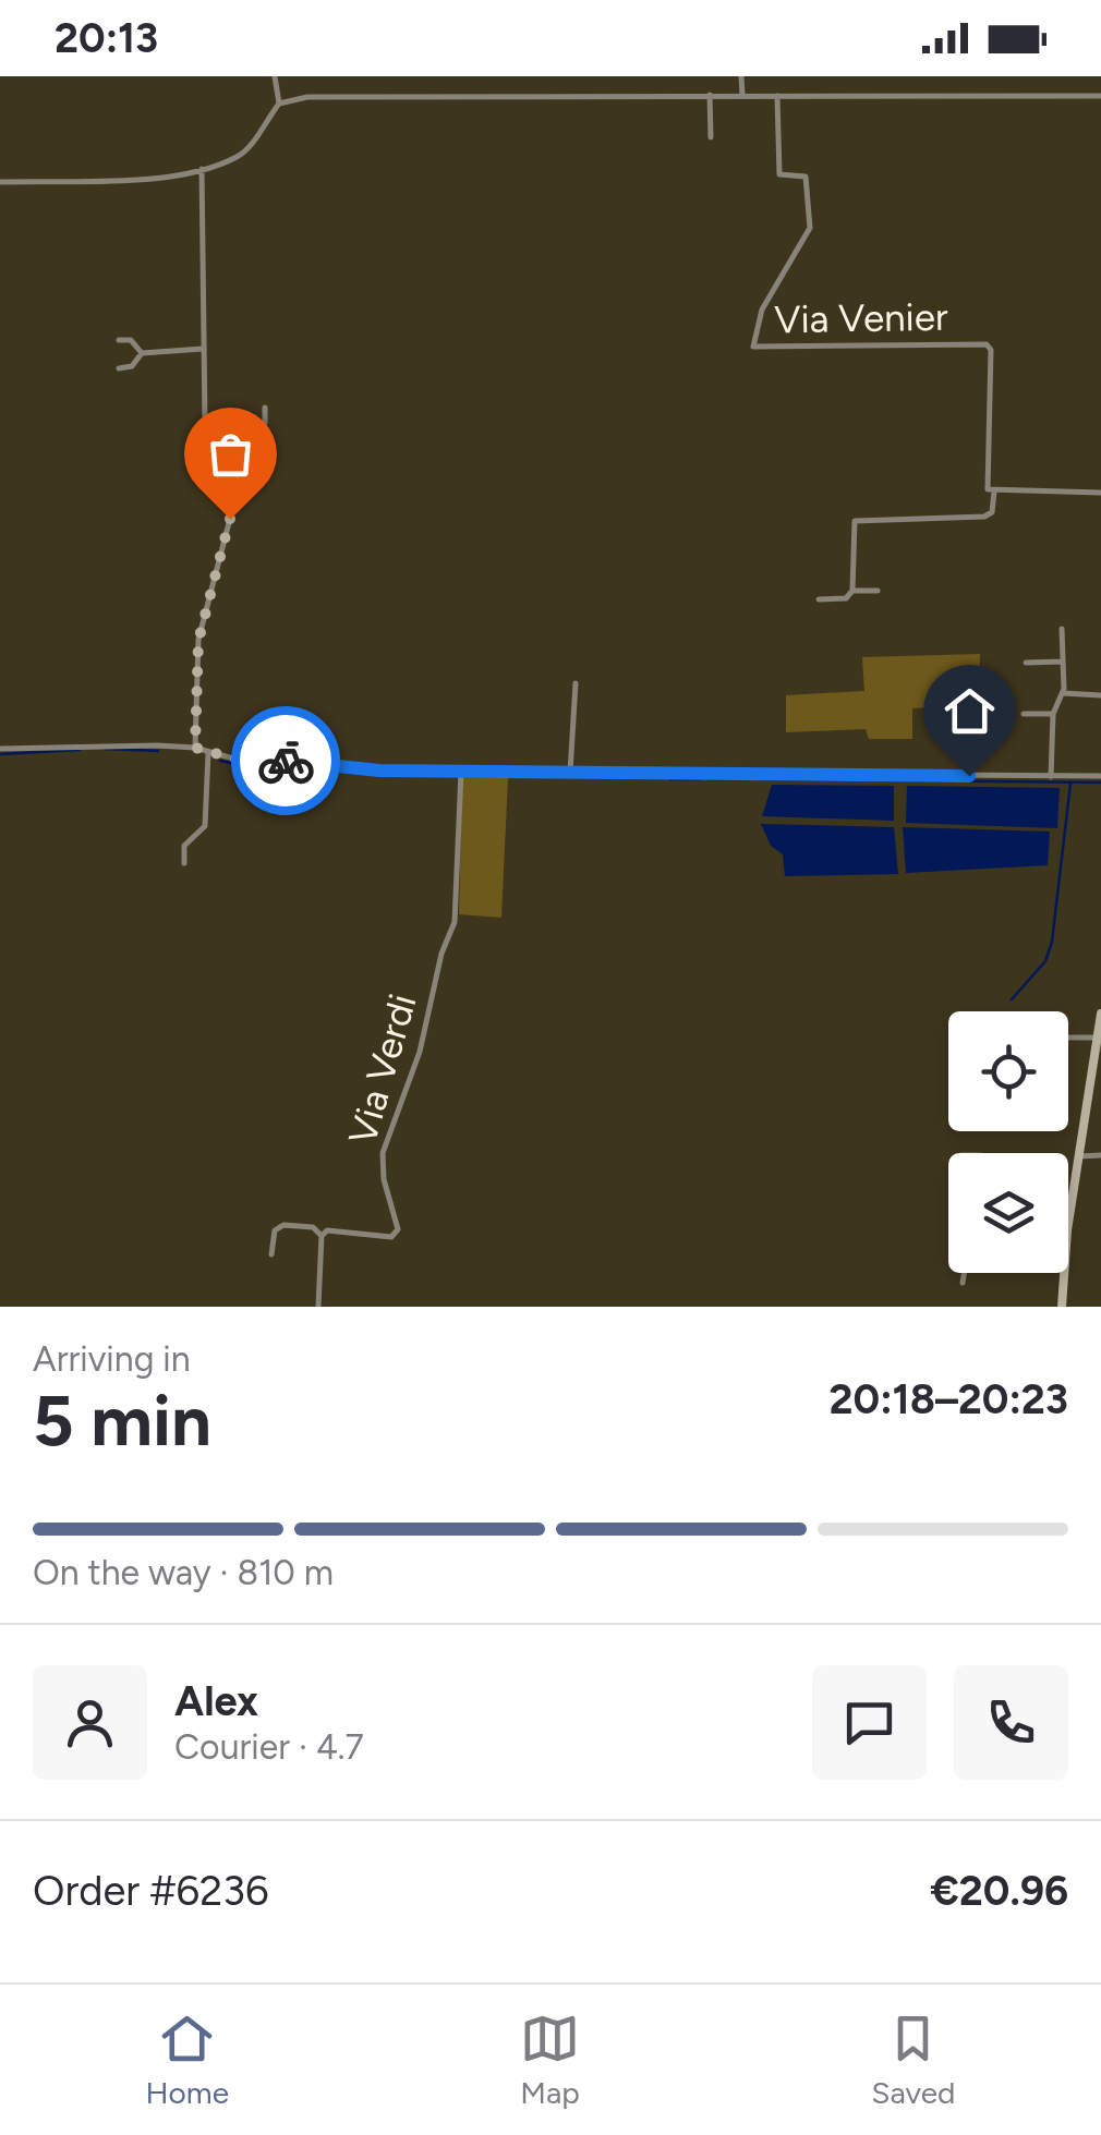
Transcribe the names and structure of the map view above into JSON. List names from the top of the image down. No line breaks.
{"streets":{"street":["Via Venier","Via Verdi"]},"page":{"status":"20:13","heading":["5 min","Arriving in","20:18–20:23"],"panel":["Alex","Courier · 4.7","Order #6236","€20.96"],"bar":"On the way · 810 m","tabs":["Home","Map","Saved"]}}
